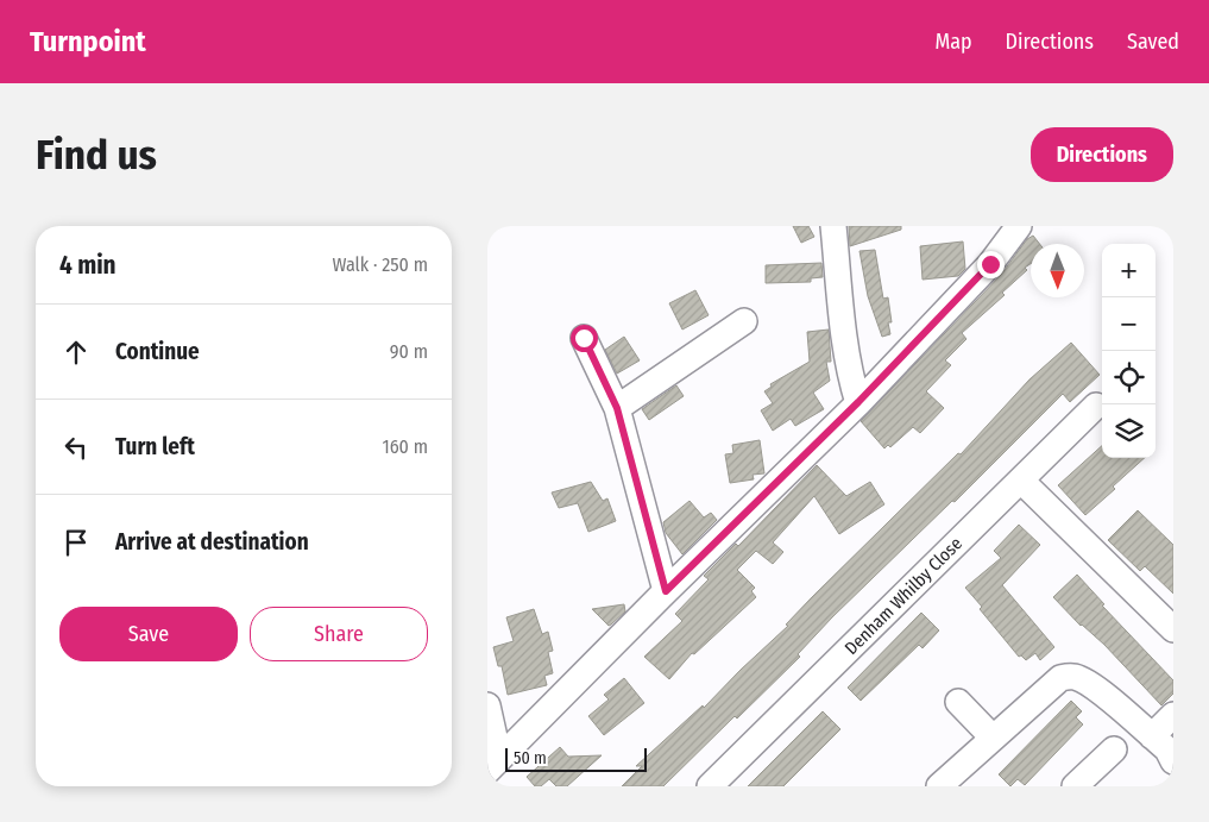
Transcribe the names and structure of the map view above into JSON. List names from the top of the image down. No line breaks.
{"streets":{"street":["Denham Whilby Close"]},"scale_bar":"50 m","north":"bottom","page":{"header":"Turnpoint","nav":["Map","Directions","Saved"],"buttons":["Directions",["Save","Share"]],"title":"Find us","heading":["4 min","Walk · 250 m"],"map_buttons":["+","−"],"list":[["Continue","90 m"],["Turn left","160 m"],"Arrive at destination"],"scale":"50 m"}}
